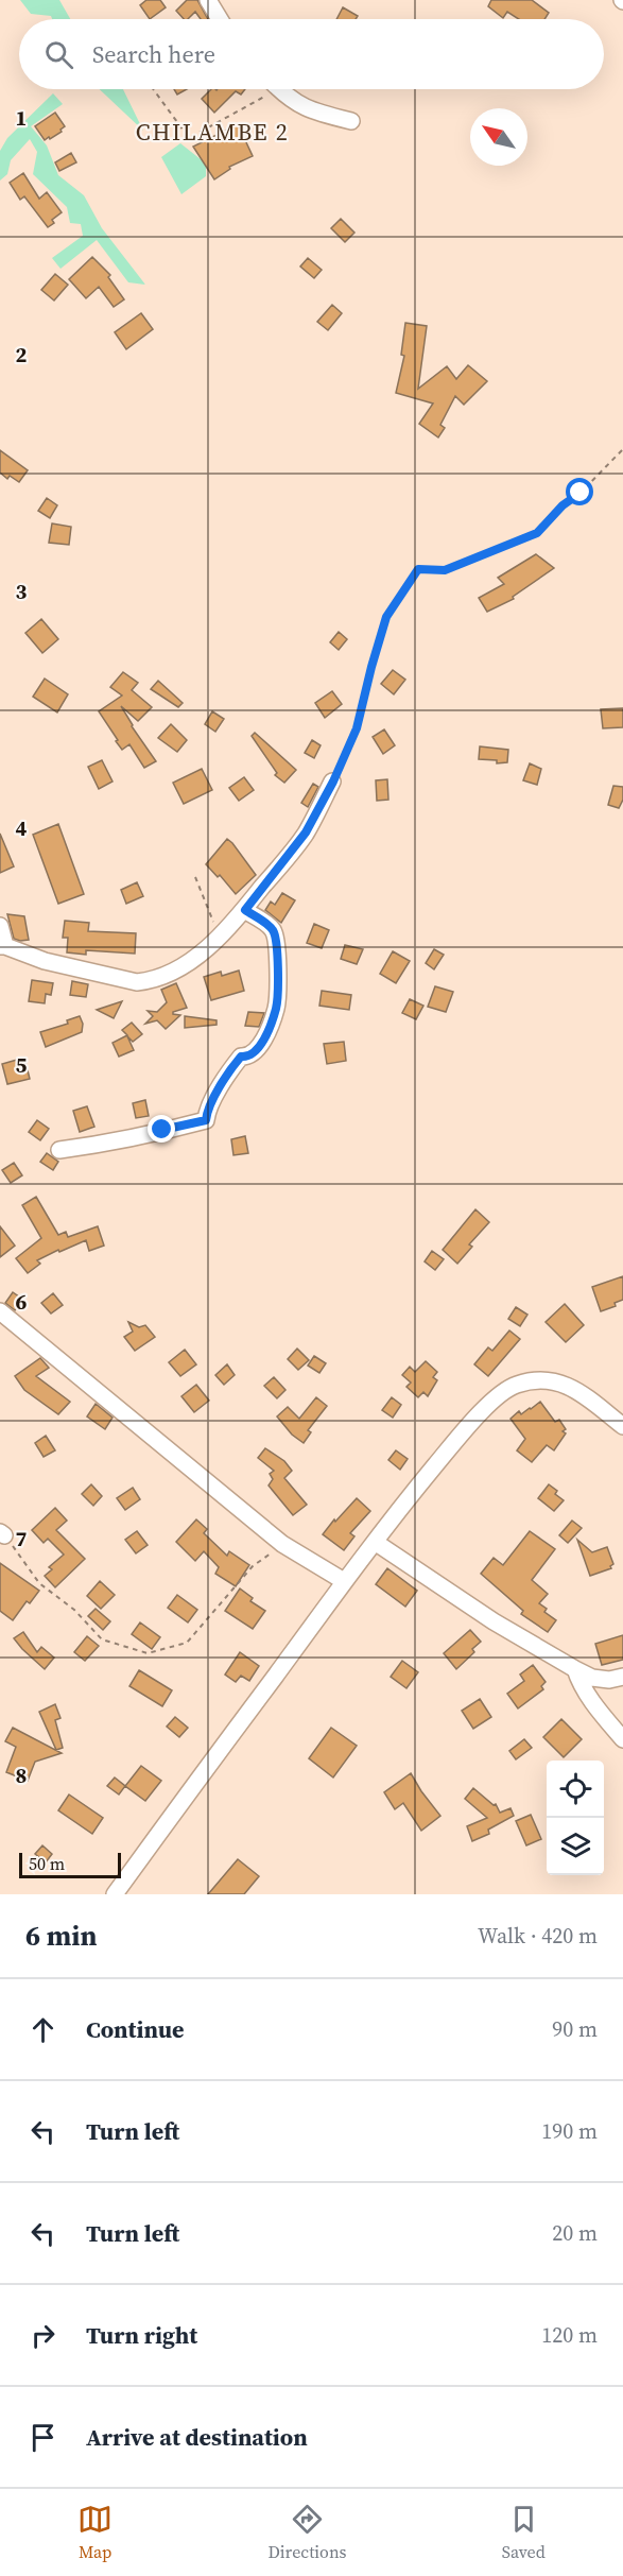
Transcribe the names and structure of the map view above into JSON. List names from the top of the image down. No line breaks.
{"districts":["CHILAMBE 2"],"scale_bar":"50 m","north":"top left","page":{"search":"Search here","scale":"50 m","heading":["6 min","Walk · 420 m"],"list":[["Continue","90 m"],["Turn left","190 m"],["Turn left","20 m"],["Turn right","120 m"],"Arrive at destination"],"nav":["Map","Directions","Saved"]},"grid":{"rows":["1","2","3","4","5","6","7","8"]}}
